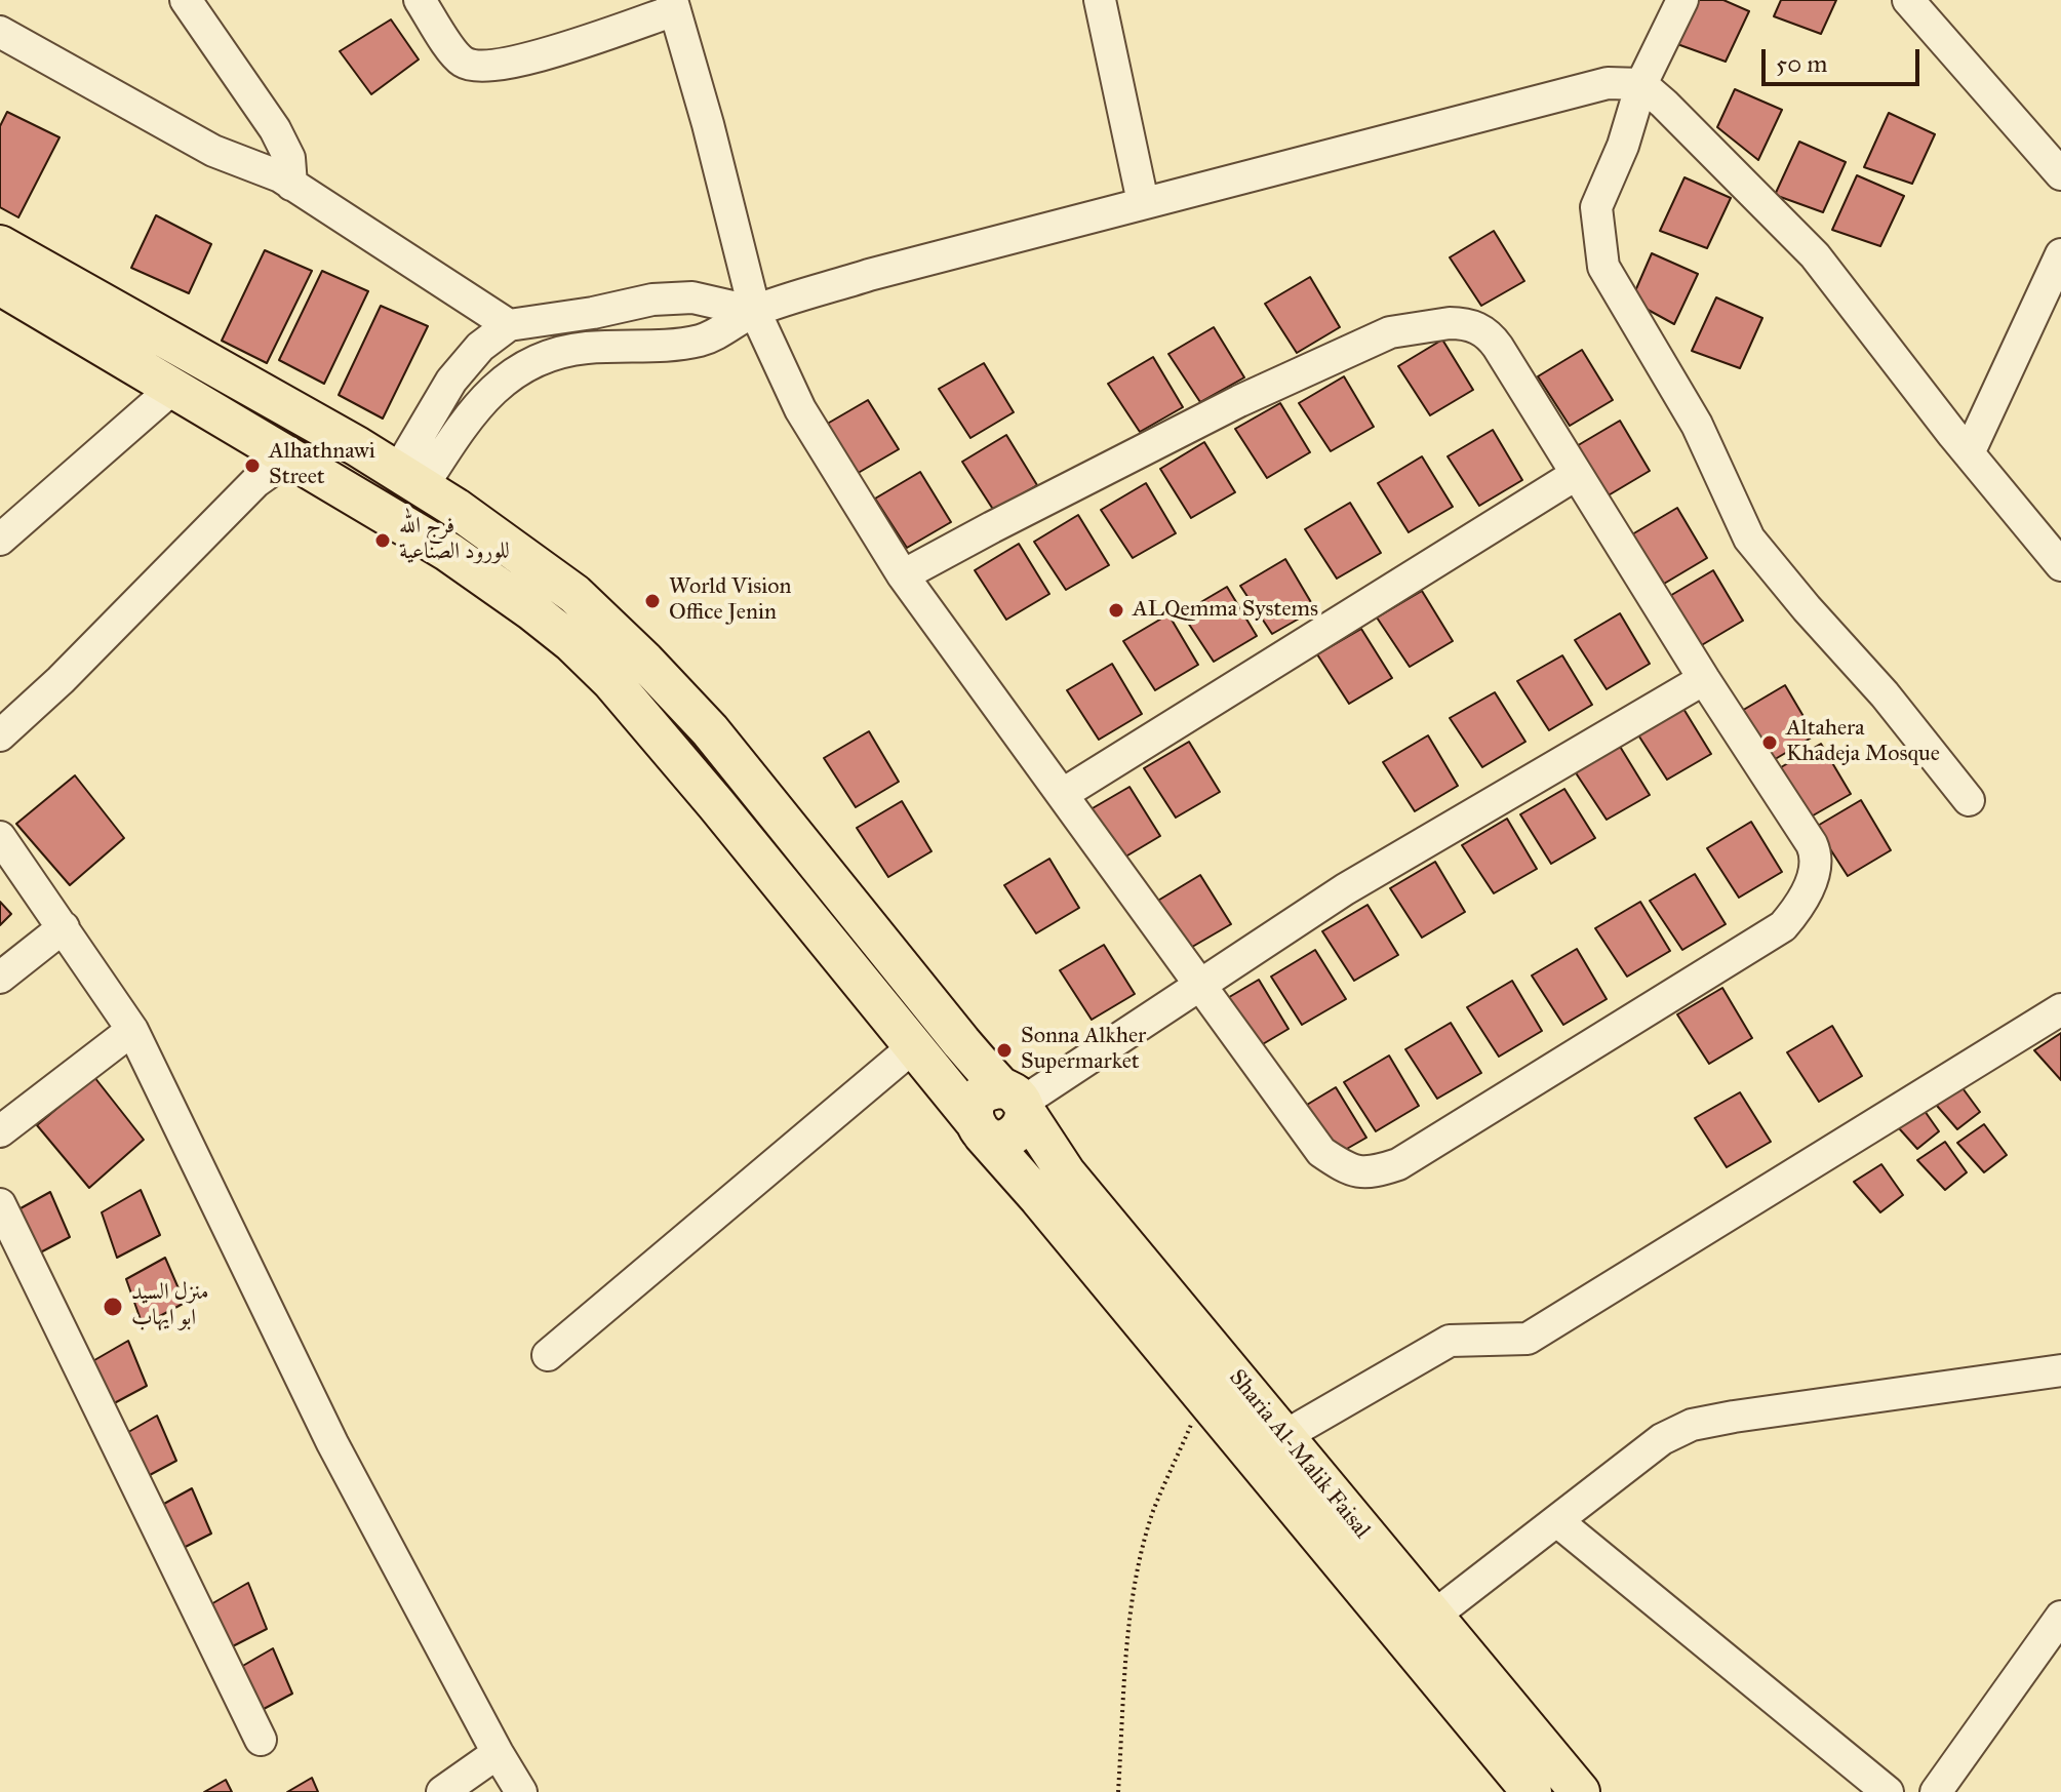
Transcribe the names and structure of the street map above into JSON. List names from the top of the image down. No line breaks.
{"streets":{"main road":["Sharia Al-Malik Faisal"]},"places":["Alhathnawi Street","فرج الله للورود الصناعية","World Vision Office Jenin","ALQemma Systems","Altahera Khadeja Mosque","Sonna Alkher Supermarket","منزل السيد ابو ايهاب"],"scale_bar":"50 m"}
